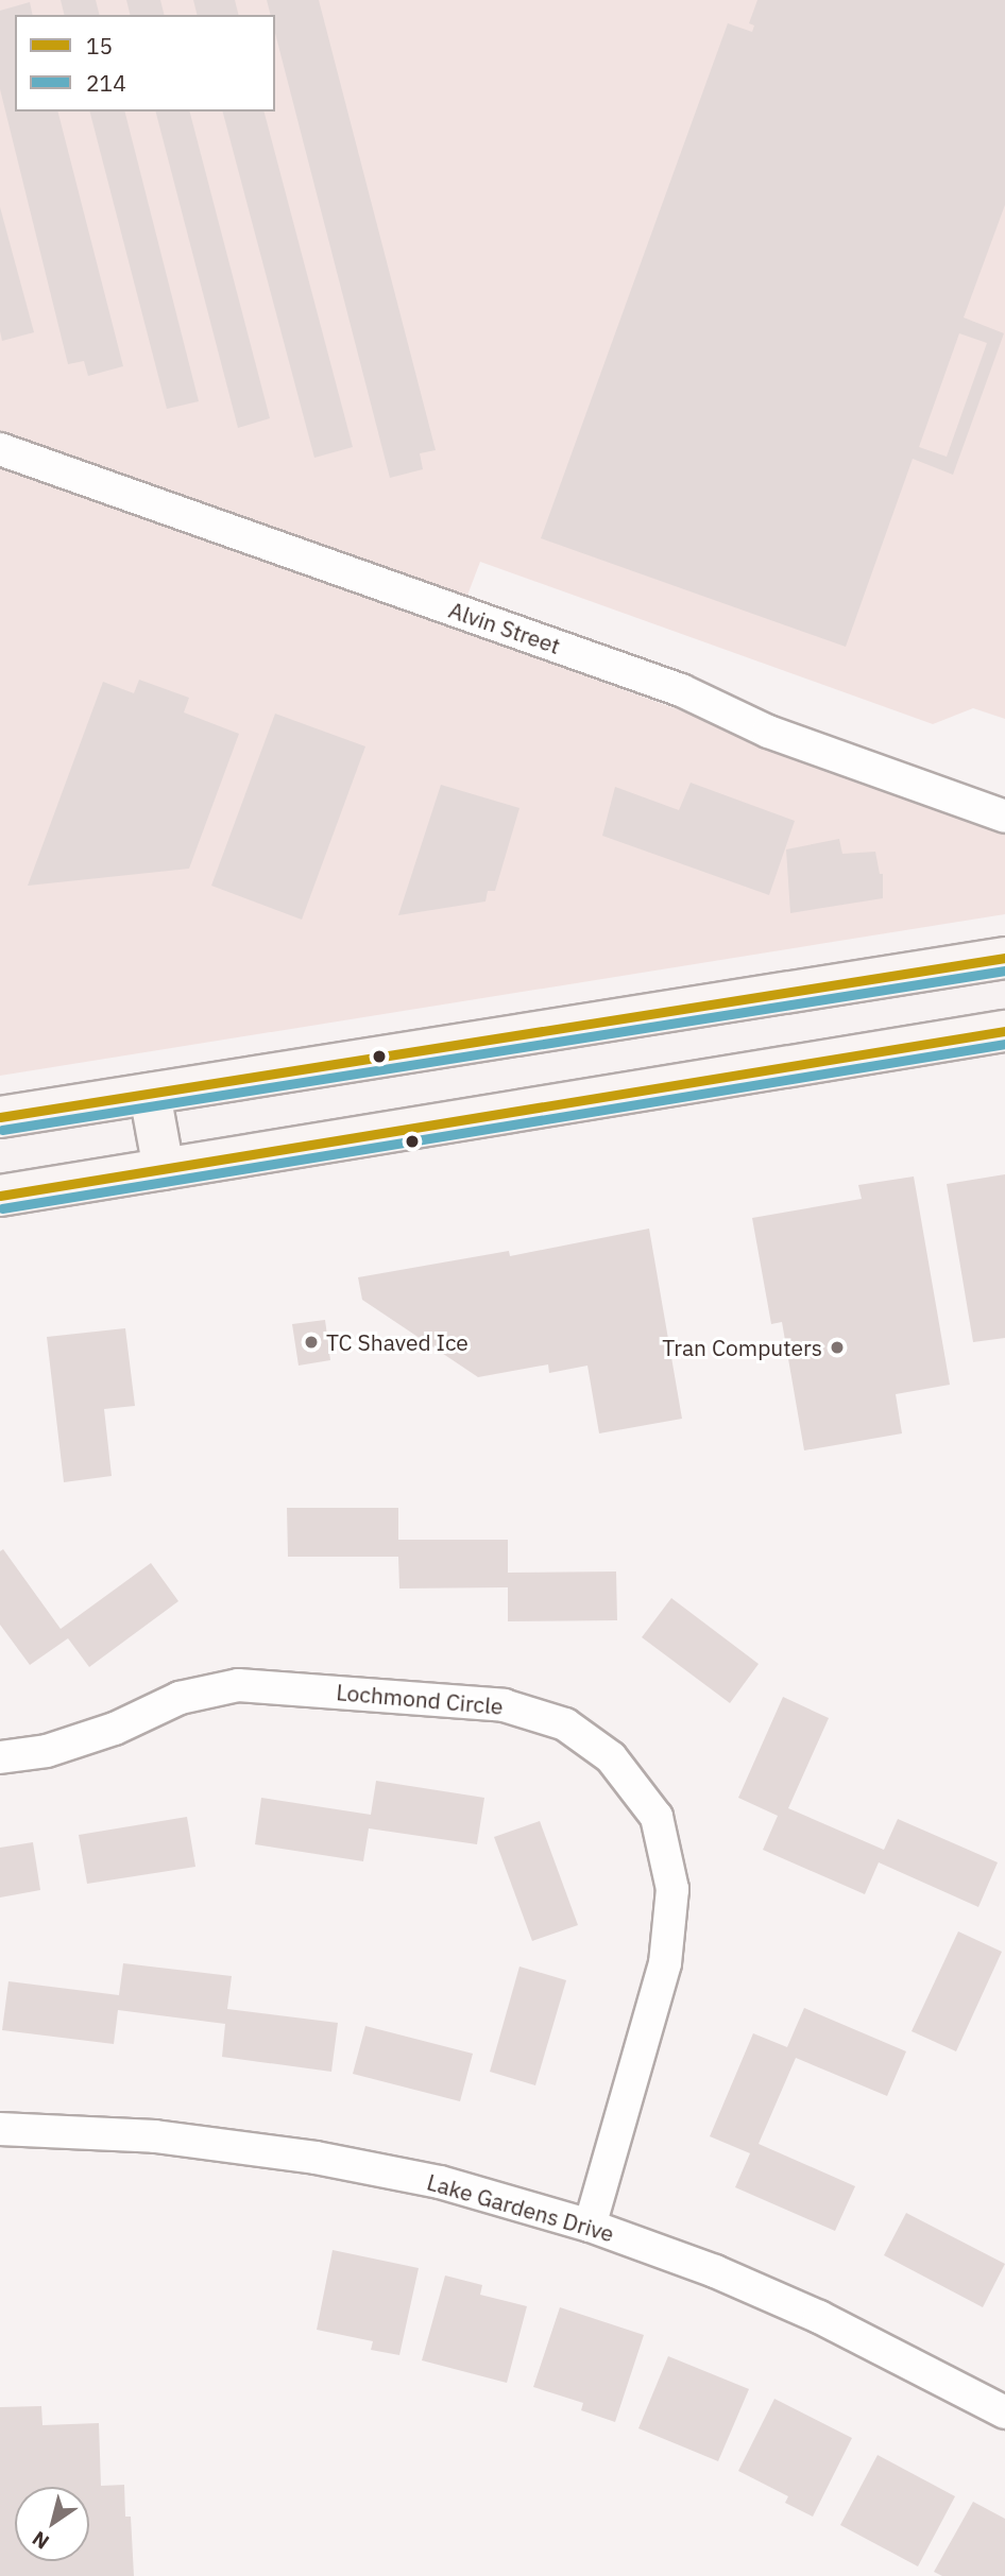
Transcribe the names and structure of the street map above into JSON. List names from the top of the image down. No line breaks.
{"streets":{"street":["Alvin Street","Lochmond Circle","Lake Gardens Drive"]},"crossings":[["Lochmond Circle","Lake Gardens Drive"]],"places":["TC Shaved Ice","Tran Computers"],"lines":["transit line 15","transit line 214"],"legend":["15","214"],"north":"bottom left"}
